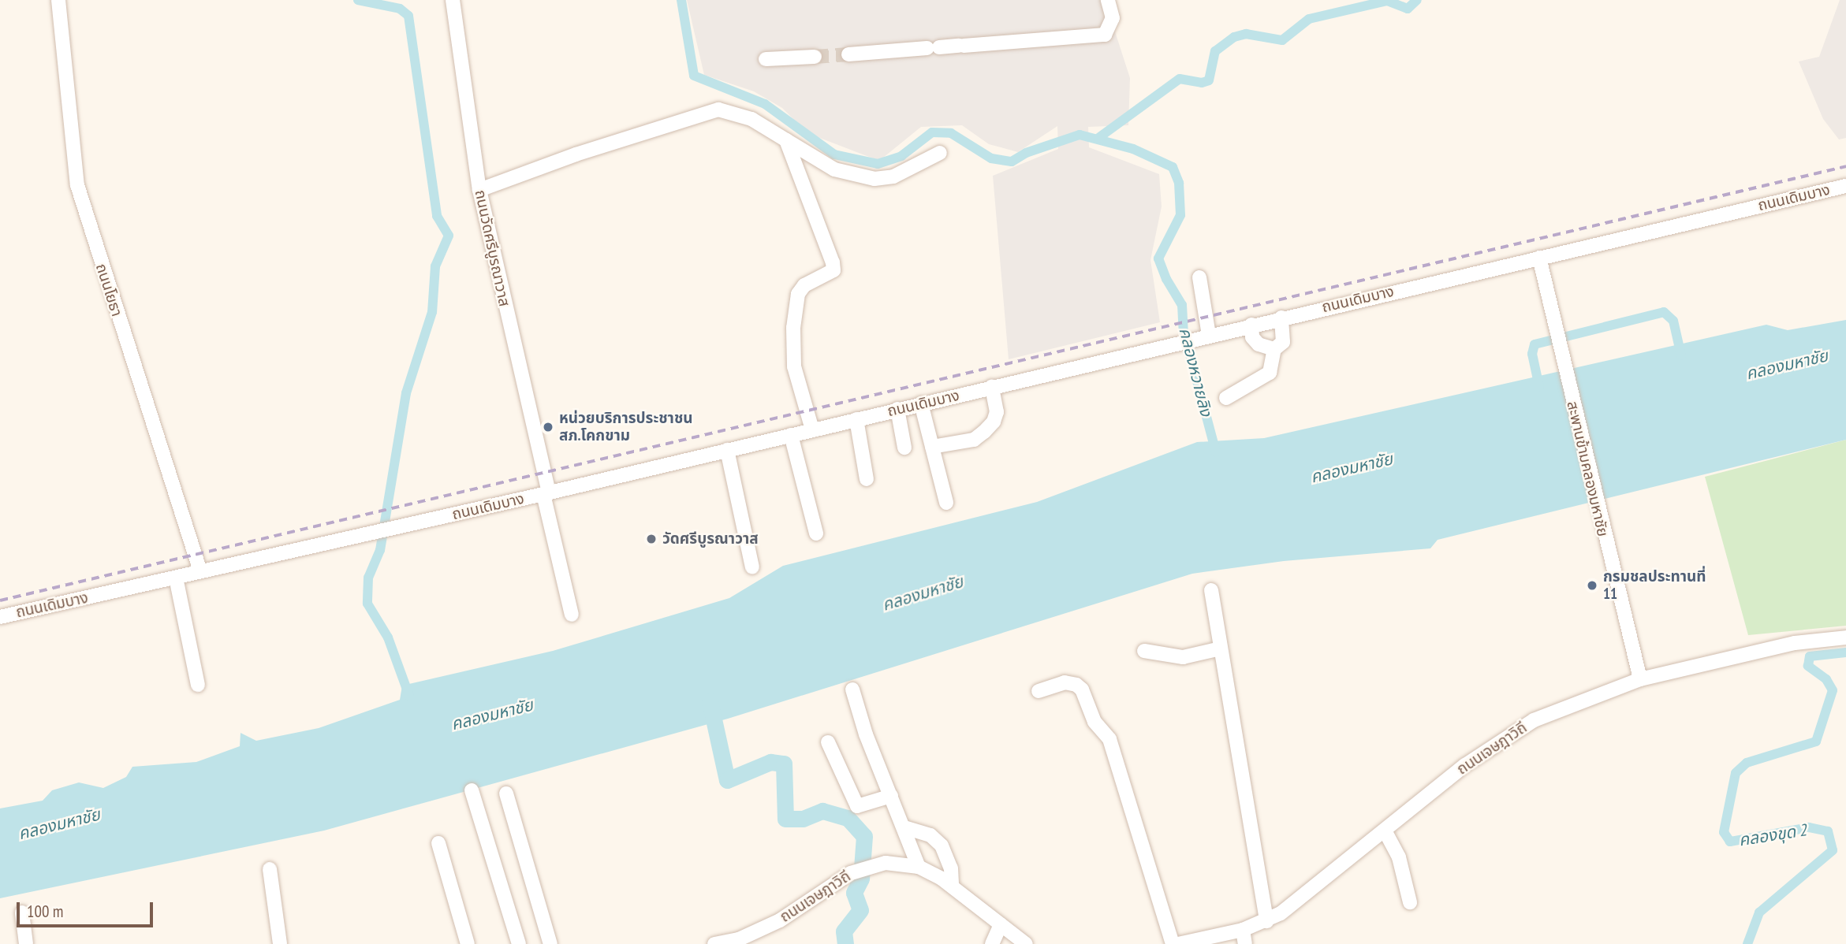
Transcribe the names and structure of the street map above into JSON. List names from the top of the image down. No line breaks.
{"streets":{"street":["ถนนเดิมบาง","ถนนวัดศรีบูรณาวาส","ถนนโยธา","สะพานข้ามคลองมหาชัย","ถนนเจษฎาวิถี"]},"crossings":[["ถนนเดิมบาง","ถนนวัดศรีบูรณาวาส"],["ถนนเดิมบาง","ถนนโยธา"],["ถนนเดิมบาง","สะพานข้ามคลองมหาชัย"],["สะพานข้ามคลองมหาชัย","ถนนเจษฎาวิถี"]],"water":["คลองมหาชัย","คลองหวายลิง","คลองขุด 2"],"places":["หน่วยบริการประชาชน สภ.โคกขาม","วัดศรีบูรณาวาส","กรมชลประทานที่ 11"],"scale_bar":"100 m"}
